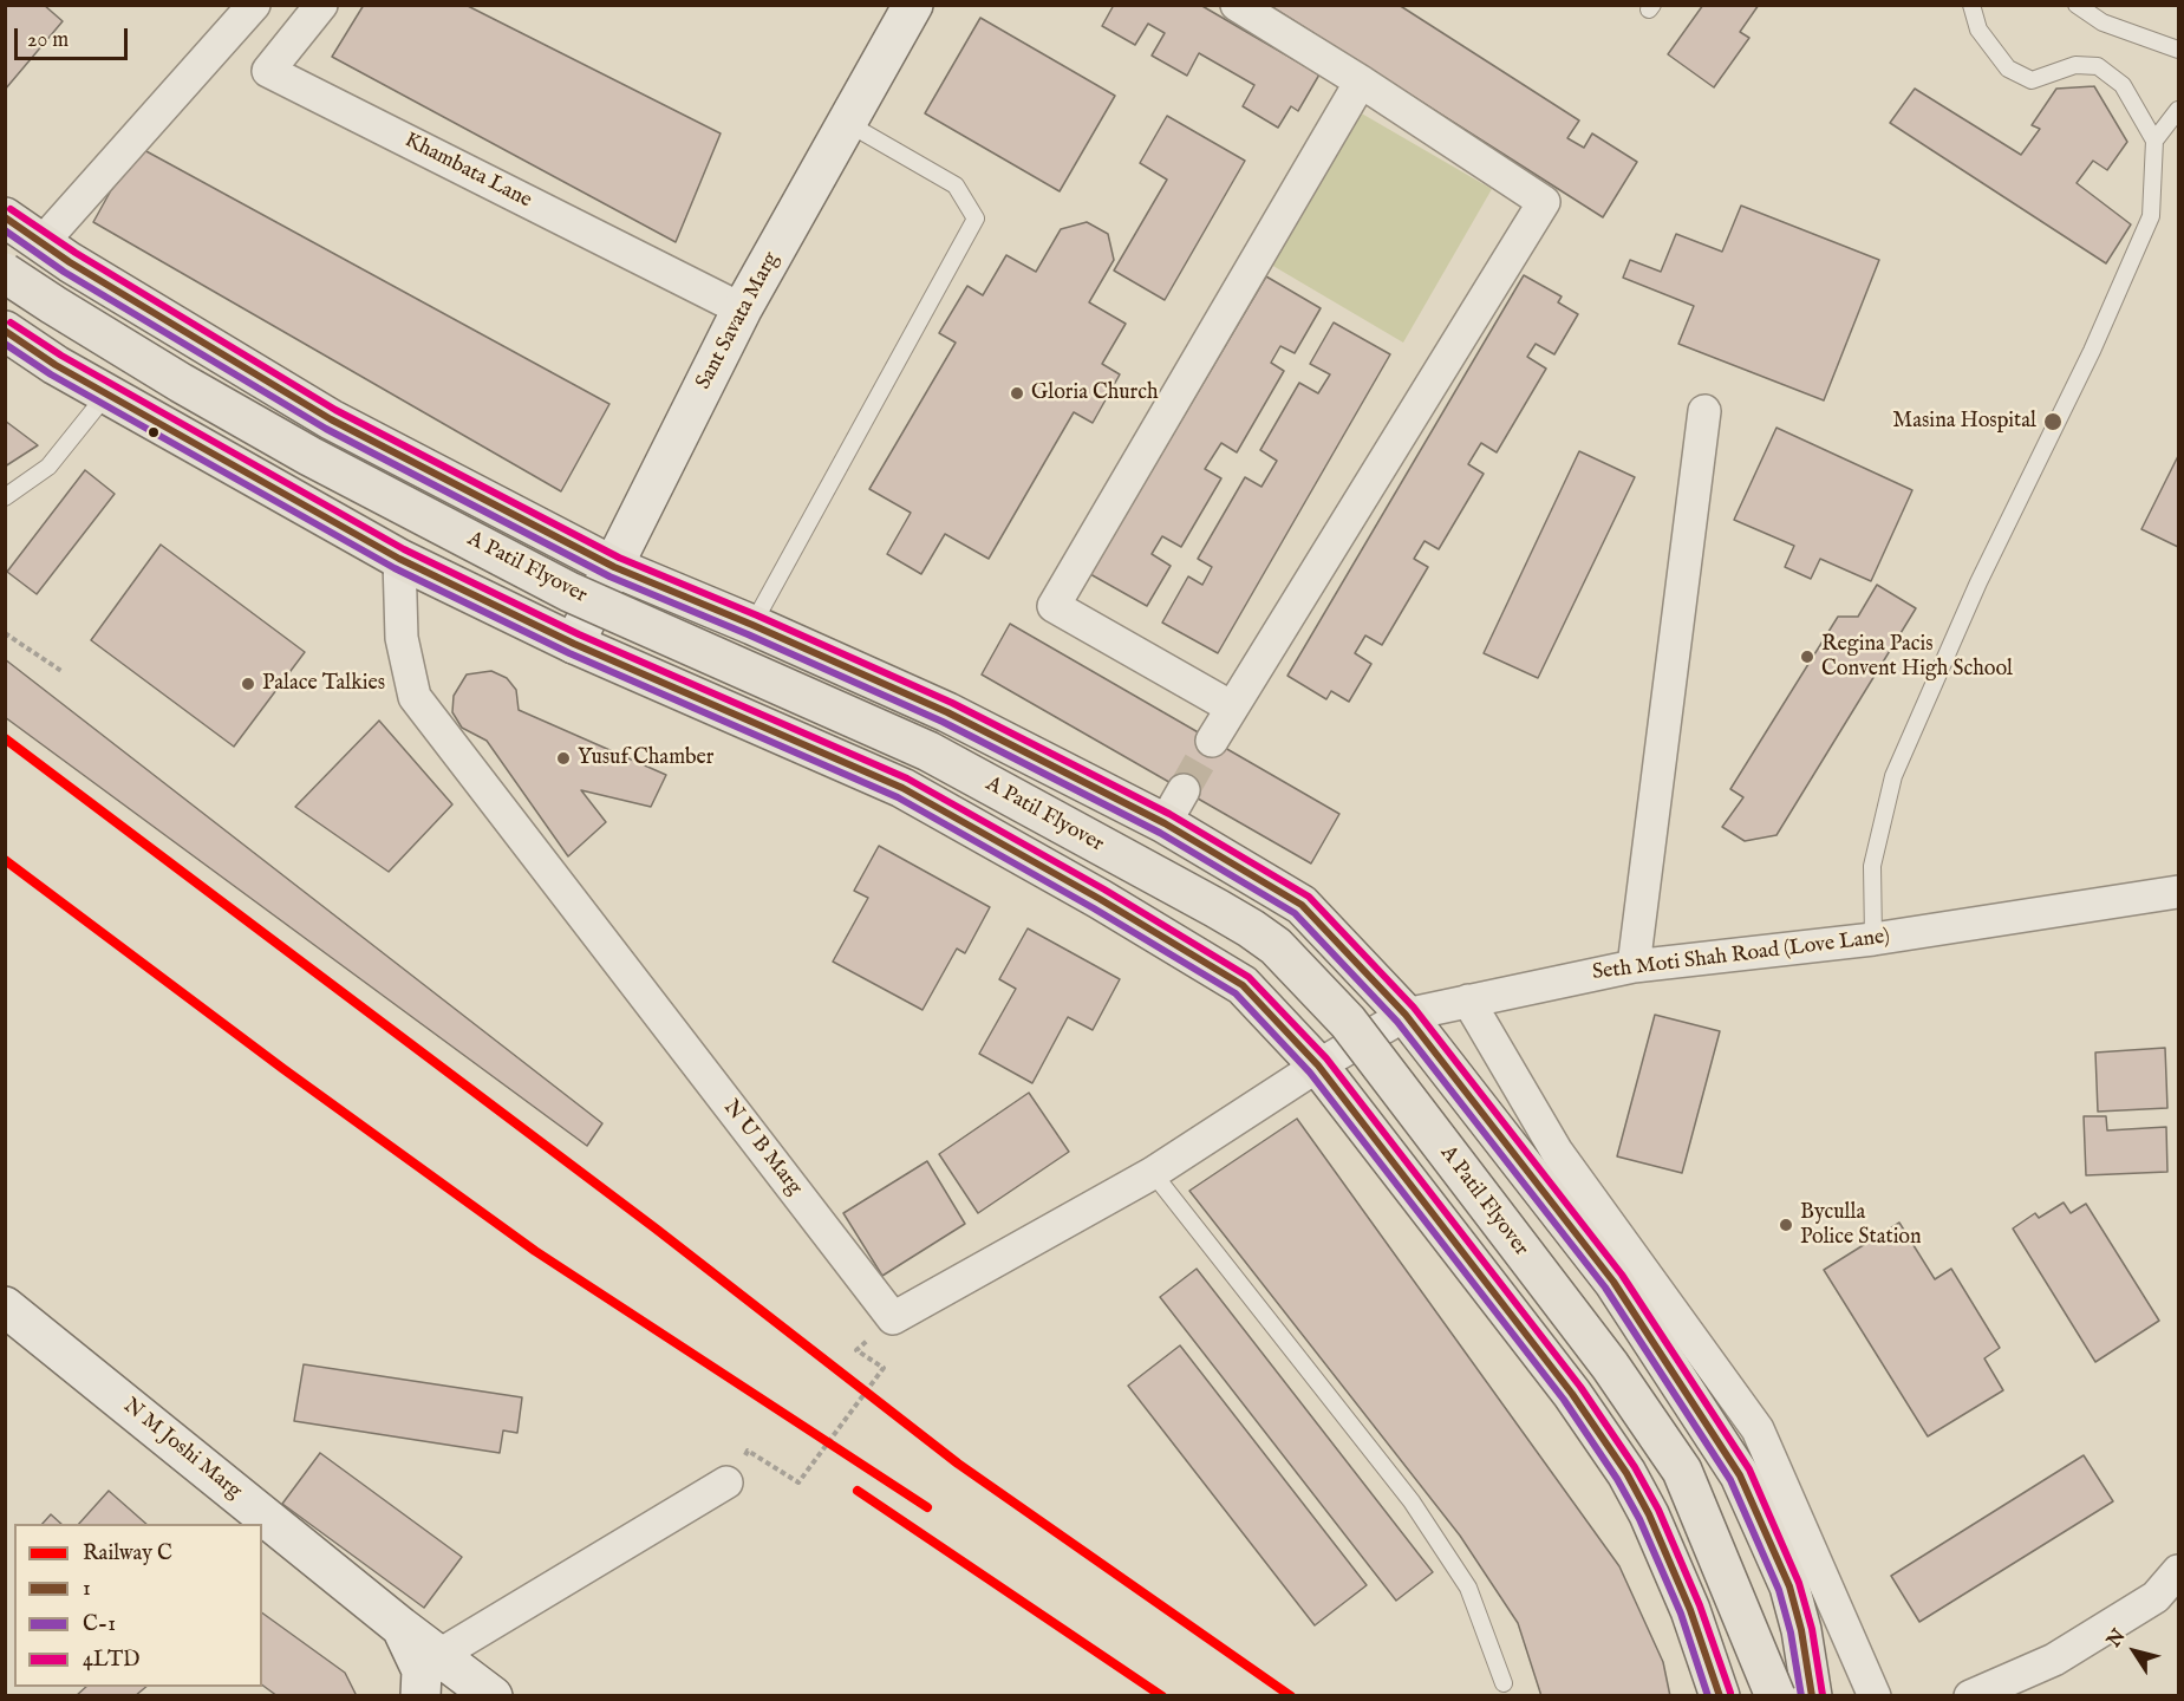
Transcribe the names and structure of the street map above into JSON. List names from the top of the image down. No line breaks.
{"streets":{"highway":["A Patil Flyover"],"street":["Khambata Lane","Sant Savata Marg","Seth Moti Shah Road (Love Lane)","N U B Marg","N M Joshi Marg"]},"crossings":[["Khambata Lane","Sant Savata Marg"],["Seth Moti Shah Road (Love Lane)","N U B Marg"]],"places":["Gloria Church","Masina Hospital","Regina Pacis Convent High School","Palace Talkies","Yusuf Chamber","Byculla Police Station"],"lines":["transit line 4LTD","transit line 1","transit line C-1","rail line C"],"legend":["Railway C","1","C-1","4LTD"],"scale_bar":"20 m","north":"top left"}
